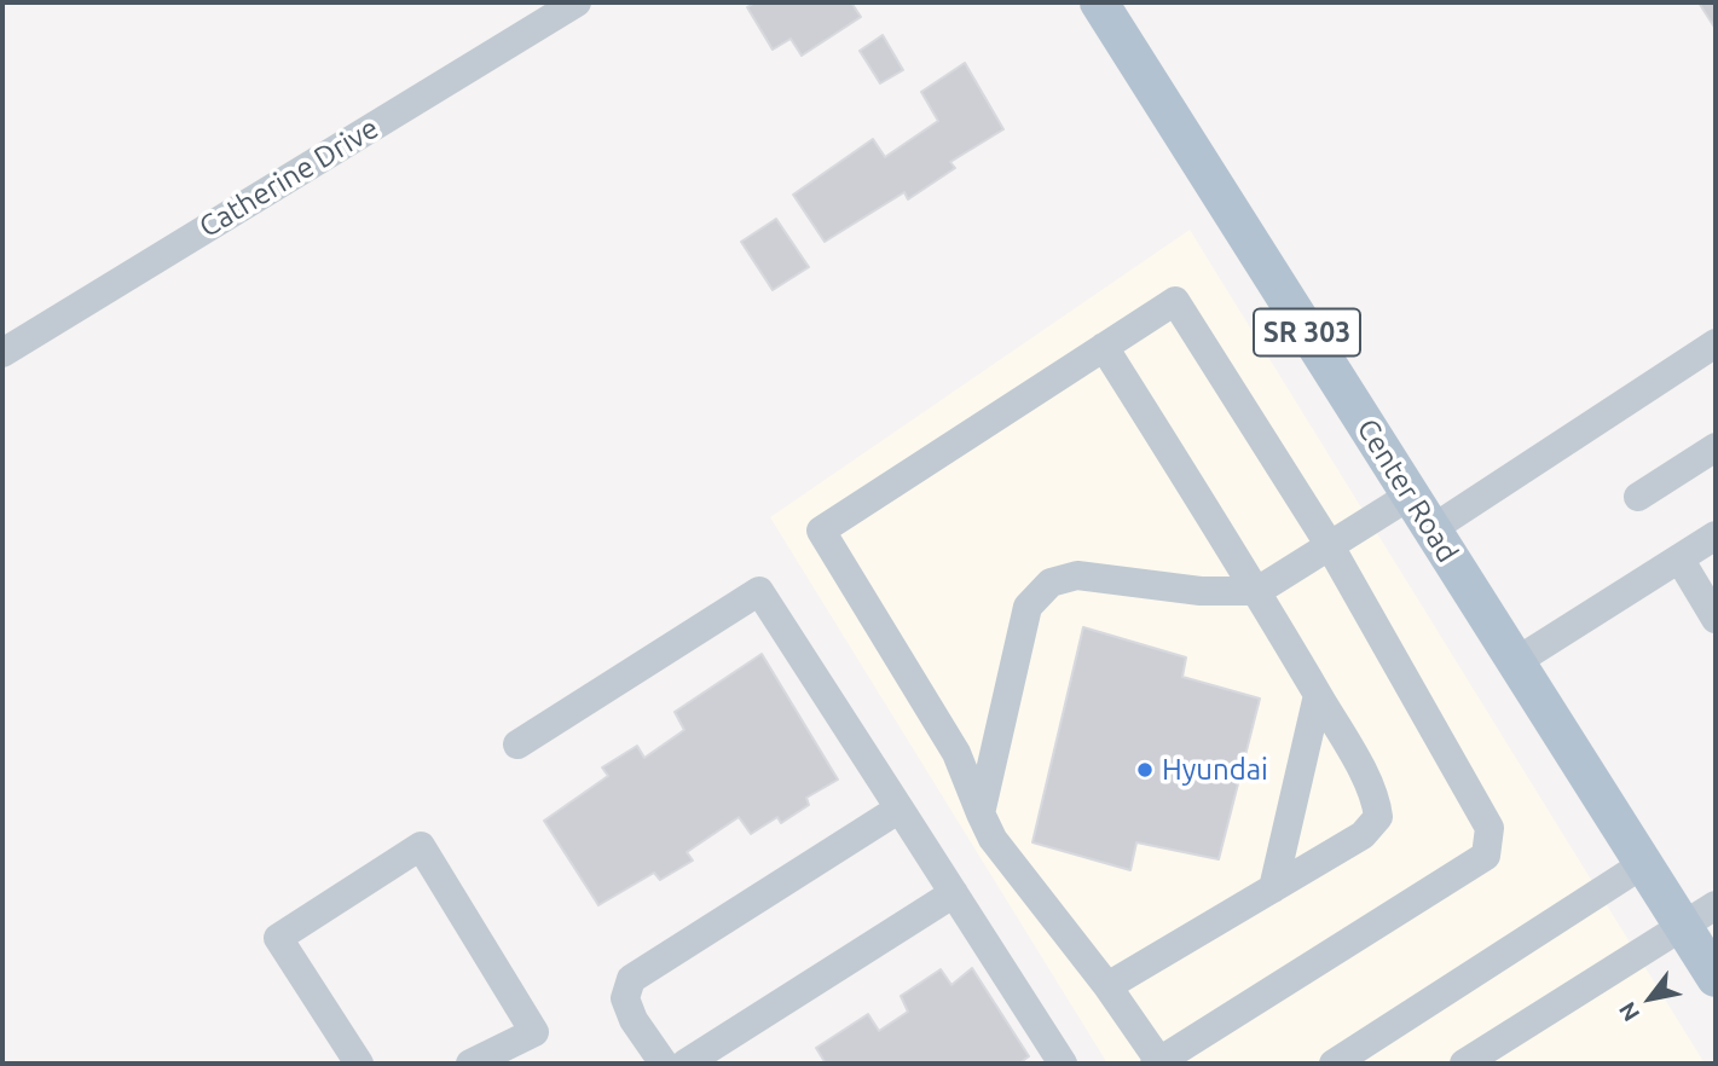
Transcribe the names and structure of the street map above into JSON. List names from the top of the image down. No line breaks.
{"streets":{"main road":["SR 303","Center Road"],"street":["Catherine Drive"]},"places":["Hyundai"],"north":"bottom left"}
